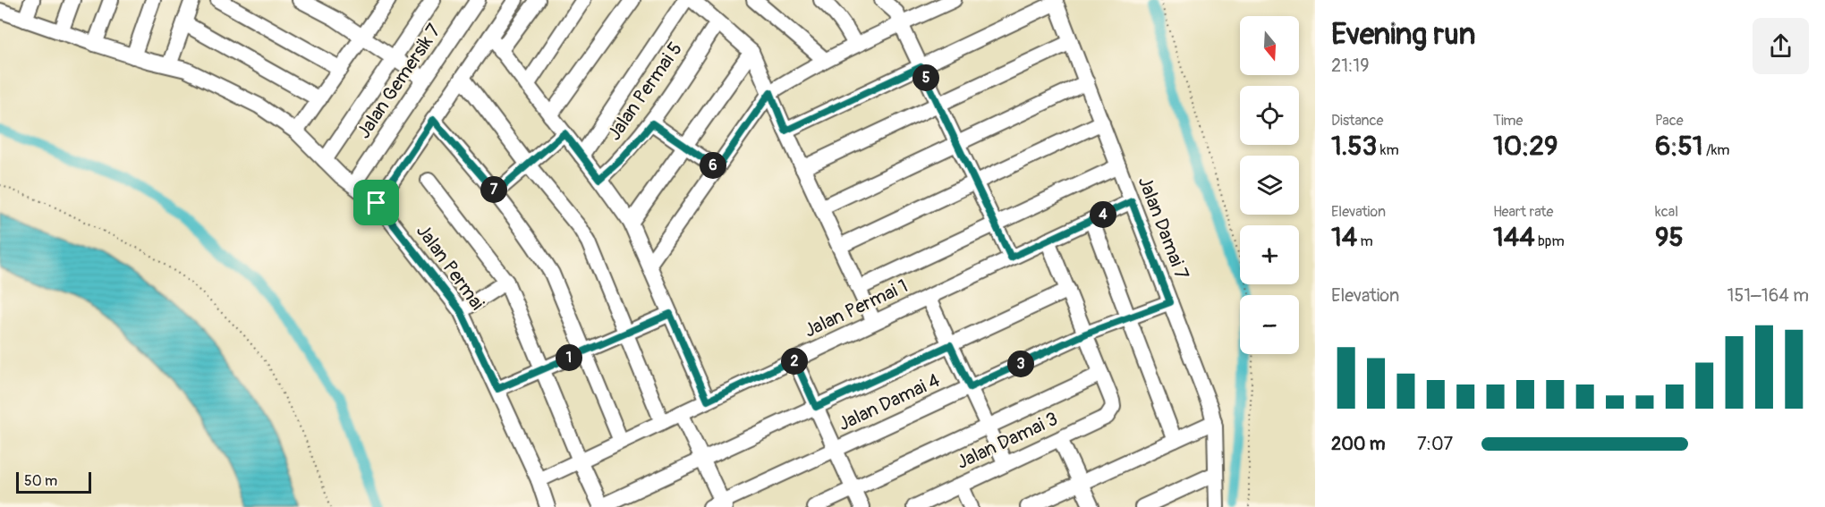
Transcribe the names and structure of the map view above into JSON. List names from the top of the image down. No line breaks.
{"streets":{"street":["Jalan Gemersik 7","Jalan Permai 5","Jalan Damai 7","Jalan Permai","Jalan Permai 1","Jalan Damai 4","Jalan Damai 3"]},"crossings":[["Jalan Gemersik 7","Jalan Permai"],["Jalan Damai 7","Jalan Permai 1"],["Jalan Damai 7","Jalan Damai 4"],["Jalan Permai","Jalan Permai 1"]],"scale_bar":"50 m","north":"bottom","page":{"heading":["Evening run","21:19"],"map_buttons":["+","−"],"pins":["5","6","7","4","1","2","3"],"stats":[["Distance","1.53 km"],["Time","10:29"],["Pace","6:51 /km"],["Elevation","14 m"],["Heart rate","144 bpm"],["kcal","95"]],"chart":["Elevation","151–164 m"],"list":[{"name":"200 m","note":"7:07"}],"scale":"50 m"}}
